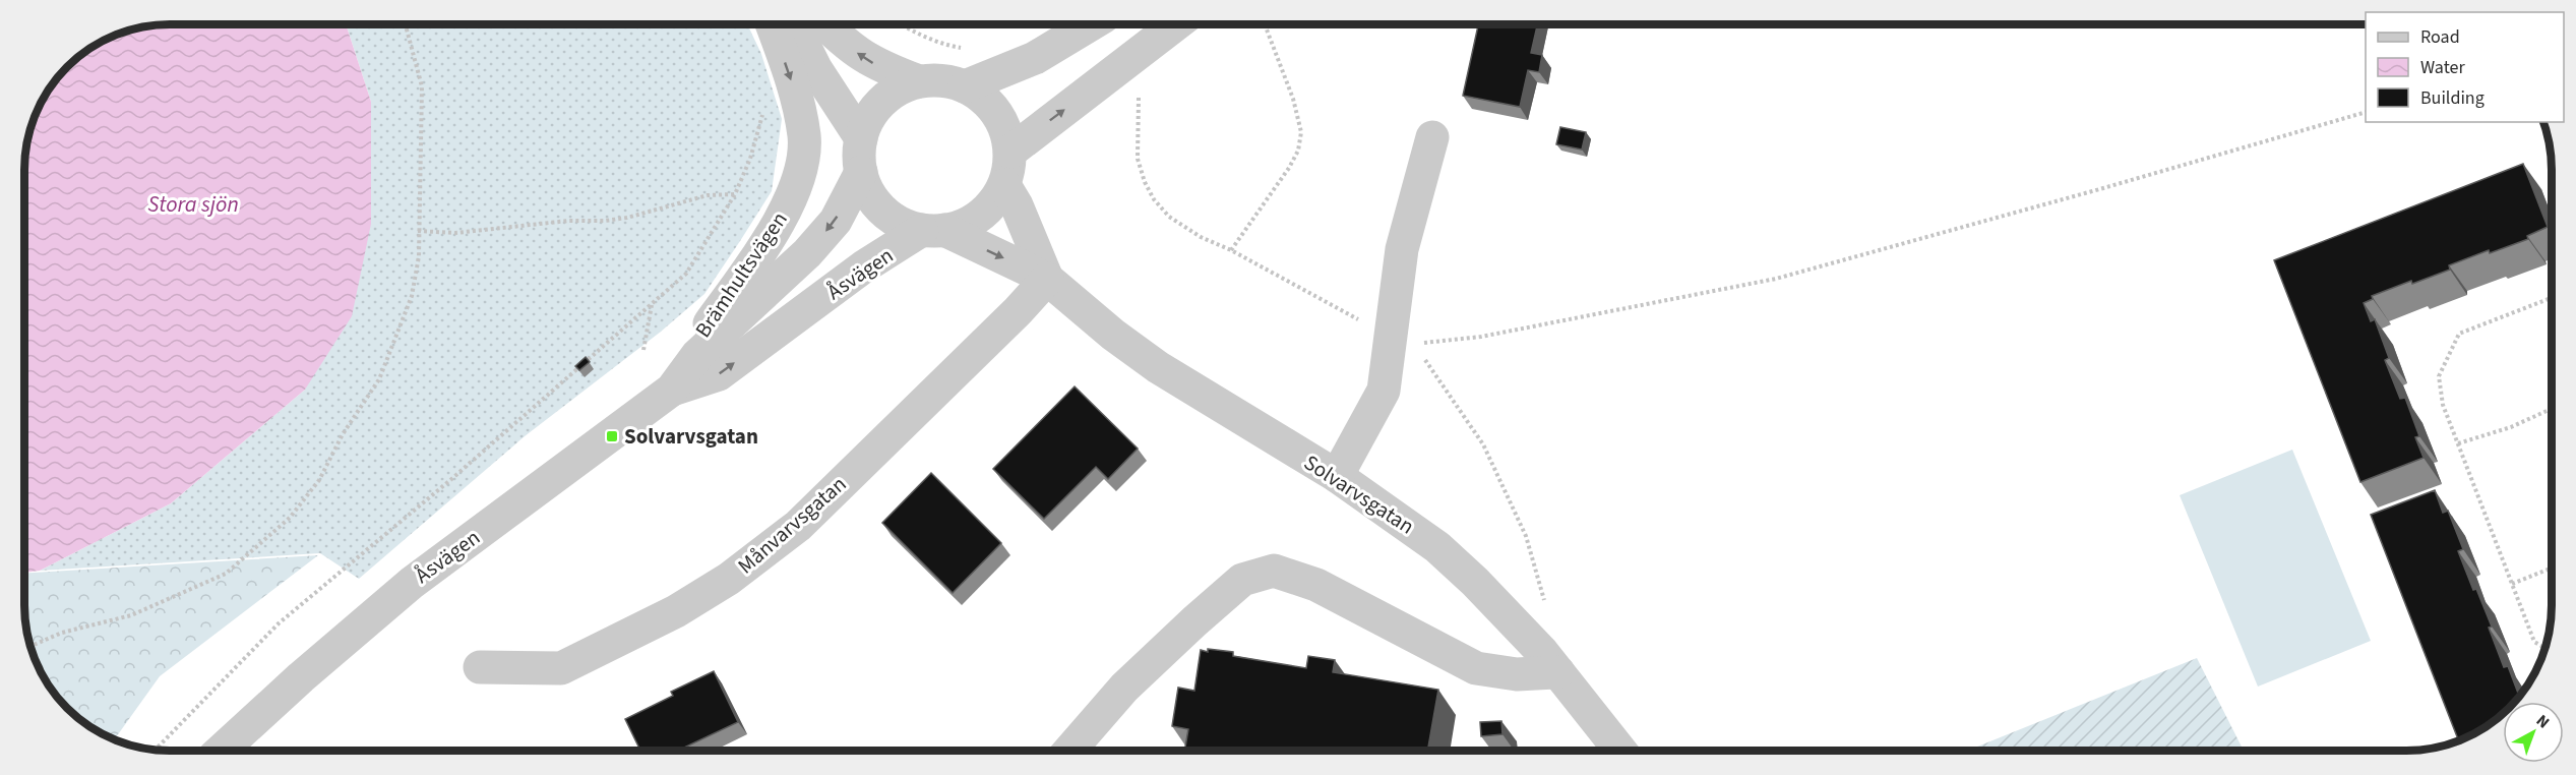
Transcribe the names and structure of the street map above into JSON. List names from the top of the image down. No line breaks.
{"streets":{"street":["Åsvägen","Brämhultsvägen","Solvarvsgatan","Månvarvsgatan"]},"crossings":[["Åsvägen","Brämhultsvägen"],["Solvarvsgatan","Månvarvsgatan"]],"water":["Stora sjön"],"places":{"transit":["Solvarvsgatan"]},"legend":["Road","Water","Building"],"north":"top right"}
